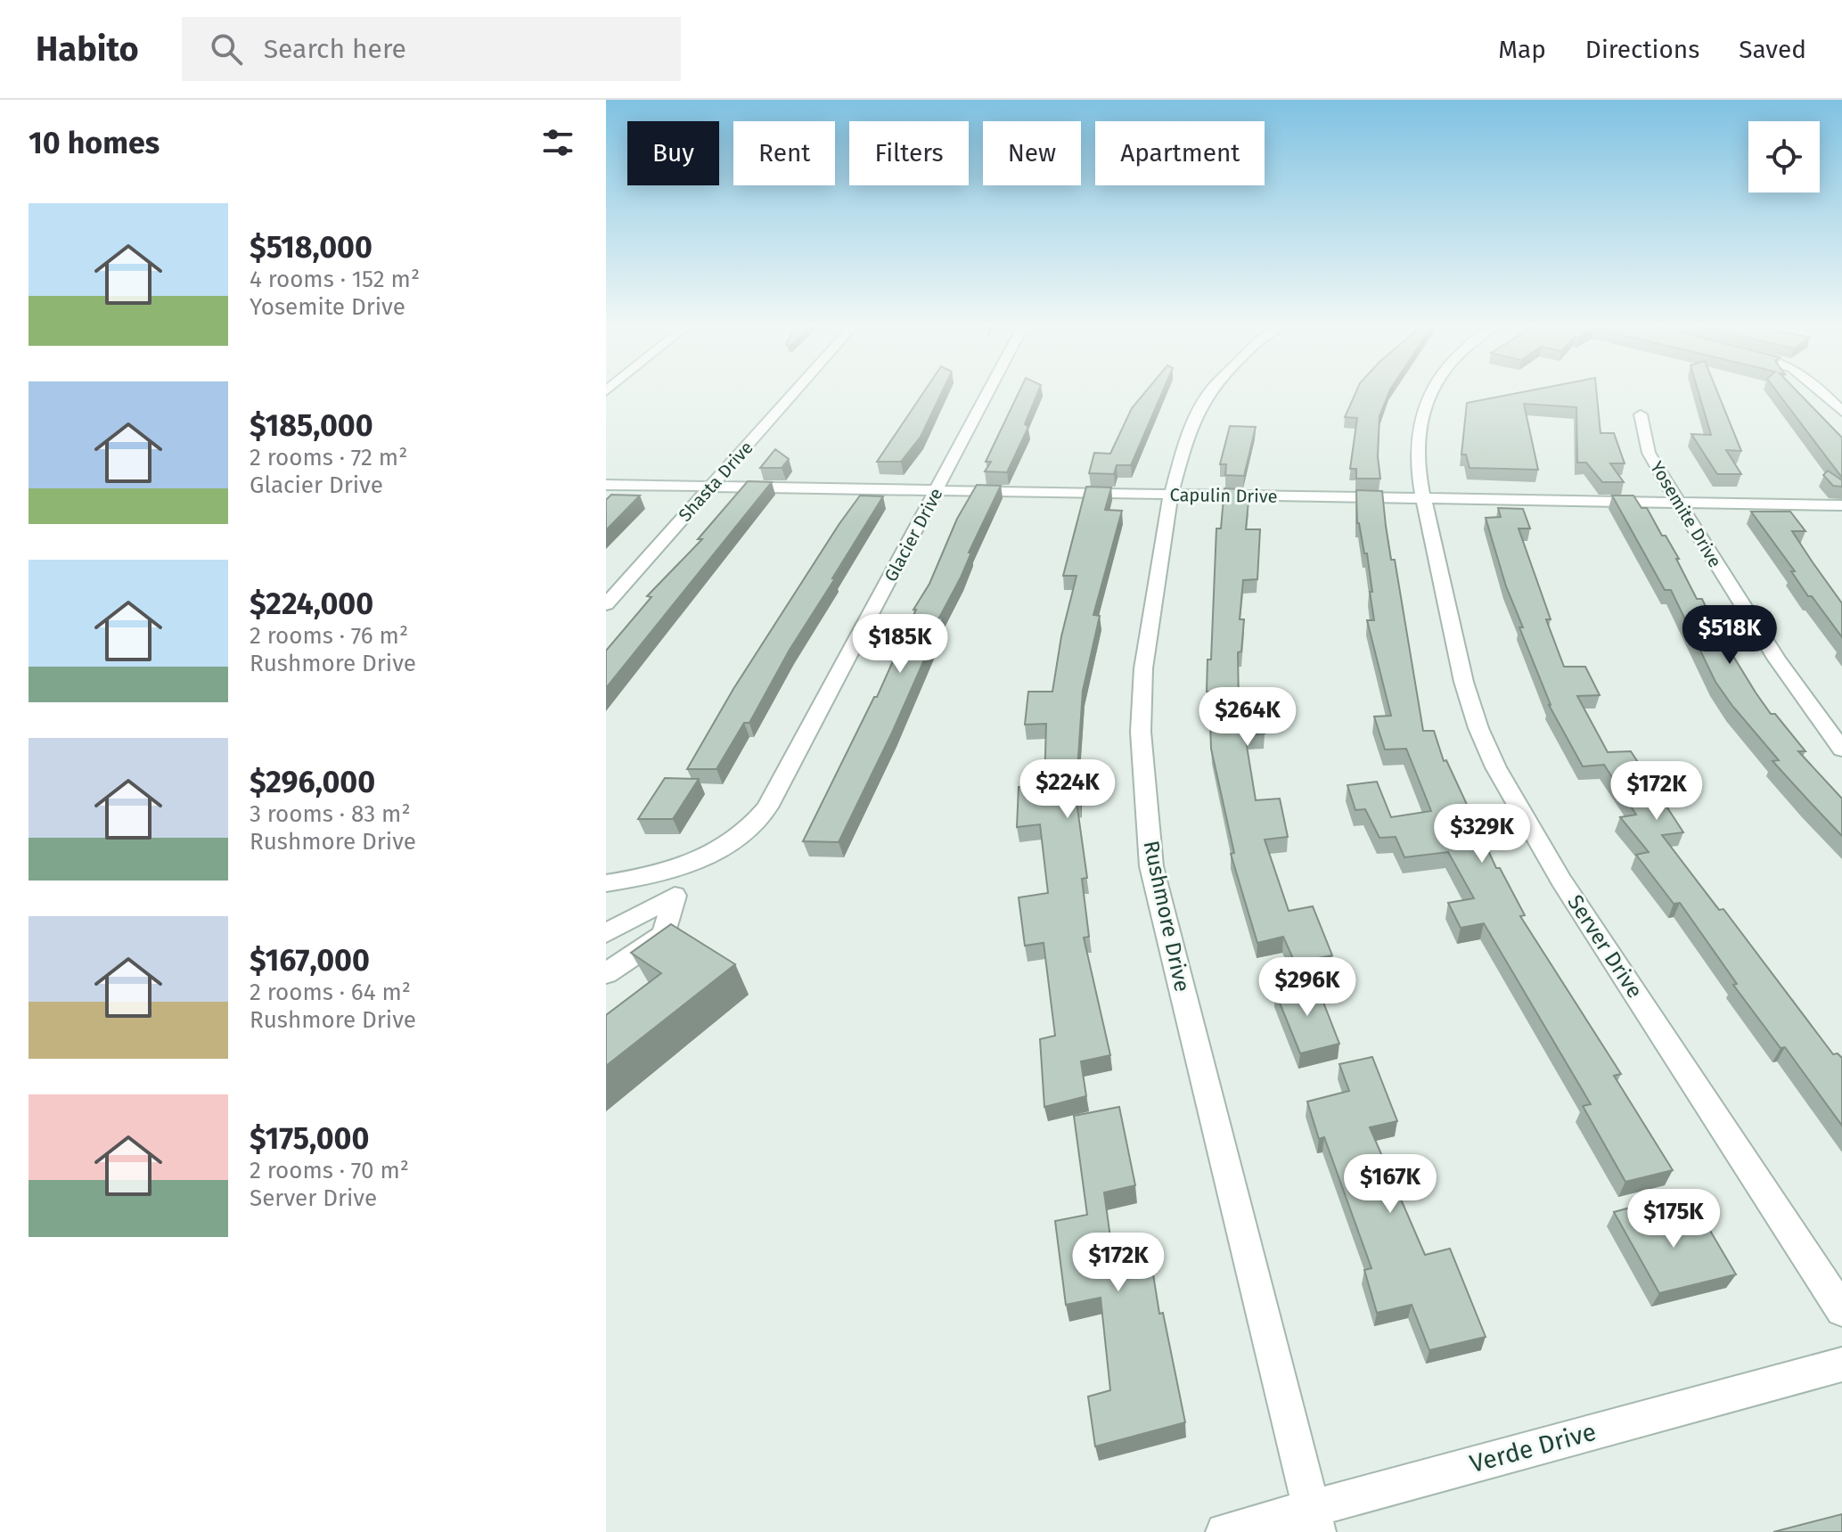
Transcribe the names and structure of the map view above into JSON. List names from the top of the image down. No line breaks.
{"streets":{"street":["Shasta Drive","Capulin Drive","Yosemite Drive","Glacier Drive","Rushmore Drive","Server Drive","Verde Drive"]},"crossings":[["Shasta Drive","Capulin Drive"],["Capulin Drive","Yosemite Drive"],["Capulin Drive","Glacier Drive"],["Capulin Drive","Rushmore Drive"],["Capulin Drive","Server Drive"],["Rushmore Drive","Verde Drive"]],"page":{"header":"Habito","search":"Search here","nav":["Map","Directions","Saved"],"heading":"10 homes","chip":["Buy","Rent","Filters","New","Apartment"],"list":[{"name":"$518,000","note":"4 rooms · 152 m² · Yosemite Drive"},{"name":"$185,000","note":"2 rooms · 72 m² · Glacier Drive"},{"name":"$224,000","note":"2 rooms · 76 m² · Rushmore Drive"},{"name":"$296,000","note":"3 rooms · 83 m² · Rushmore Drive"},{"name":"$167,000","note":"2 rooms · 64 m² · Rushmore Drive"},{"name":"$175,000","note":"2 rooms · 70 m² · Server Drive"}],"price":["$518K","$185K","$264K","$224K","$172K","$329K","$296K","$167K","$175K","$172K"]}}
